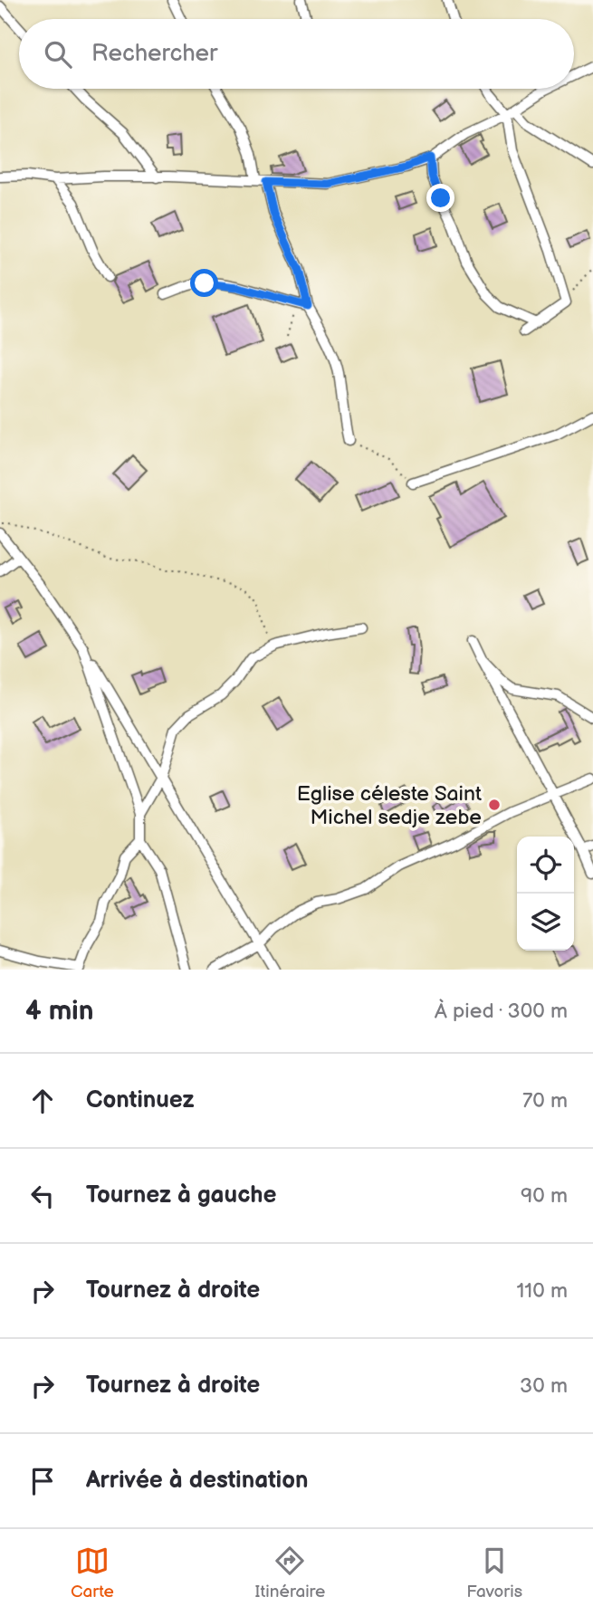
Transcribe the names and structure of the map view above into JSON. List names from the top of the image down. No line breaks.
{"places":["Eglise céleste Saint Michel sedje zebe"],"page":{"search":"Rechercher","heading":["4 min","À pied · 300 m"],"list":[["Continuez","70 m"],["Tournez à gauche","90 m"],["Tournez à droite","110 m"],["Tournez à droite","30 m"],"Arrivée à destination"],"nav":["Carte","Itinéraire","Favoris"]}}
